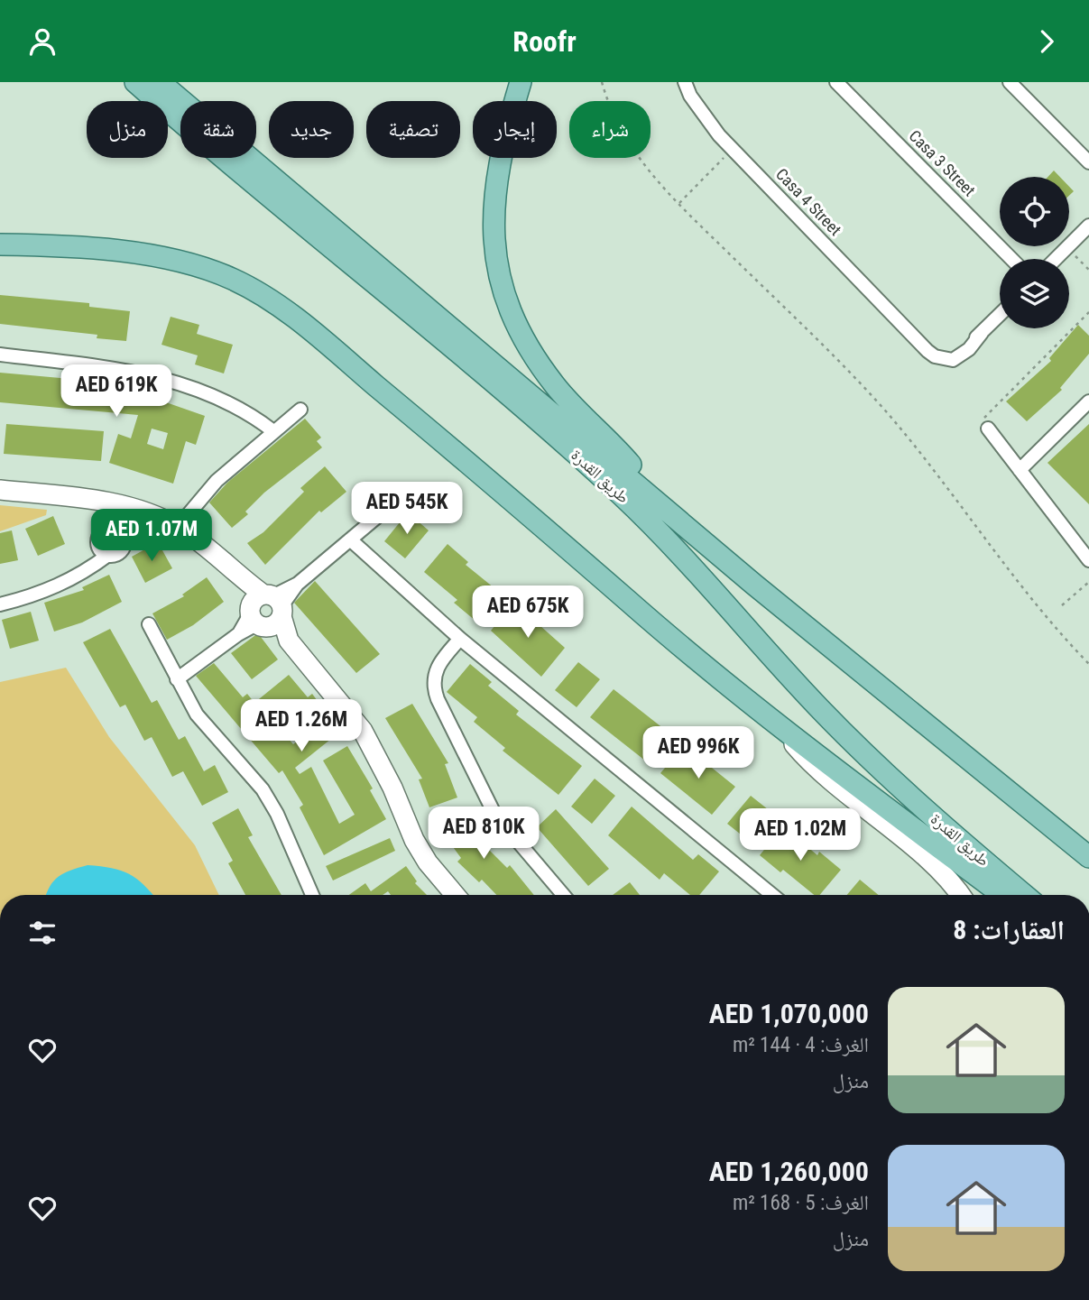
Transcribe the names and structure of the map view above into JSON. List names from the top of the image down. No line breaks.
{"streets":{"main road":["طريق القدرة"],"street":["Casa 3 Street","Casa 4 Street"]},"page":{"header":"Roofr","chip":["شراء","إيجار","تصفية","جديد","شقة","منزل"],"price":["AED 619K","AED 545K","AED 1.07M","AED 675K","AED 1.26M","AED 996K","AED 810K","AED 1.02M"],"heading":"العقارات: 8","list":[{"name":"AED 1,070,000","note":"الغرف: 4 · 144 m² · منزل"},{"name":"AED 1,260,000","note":"الغرف: 5 · 168 m² · منزل"}]}}
